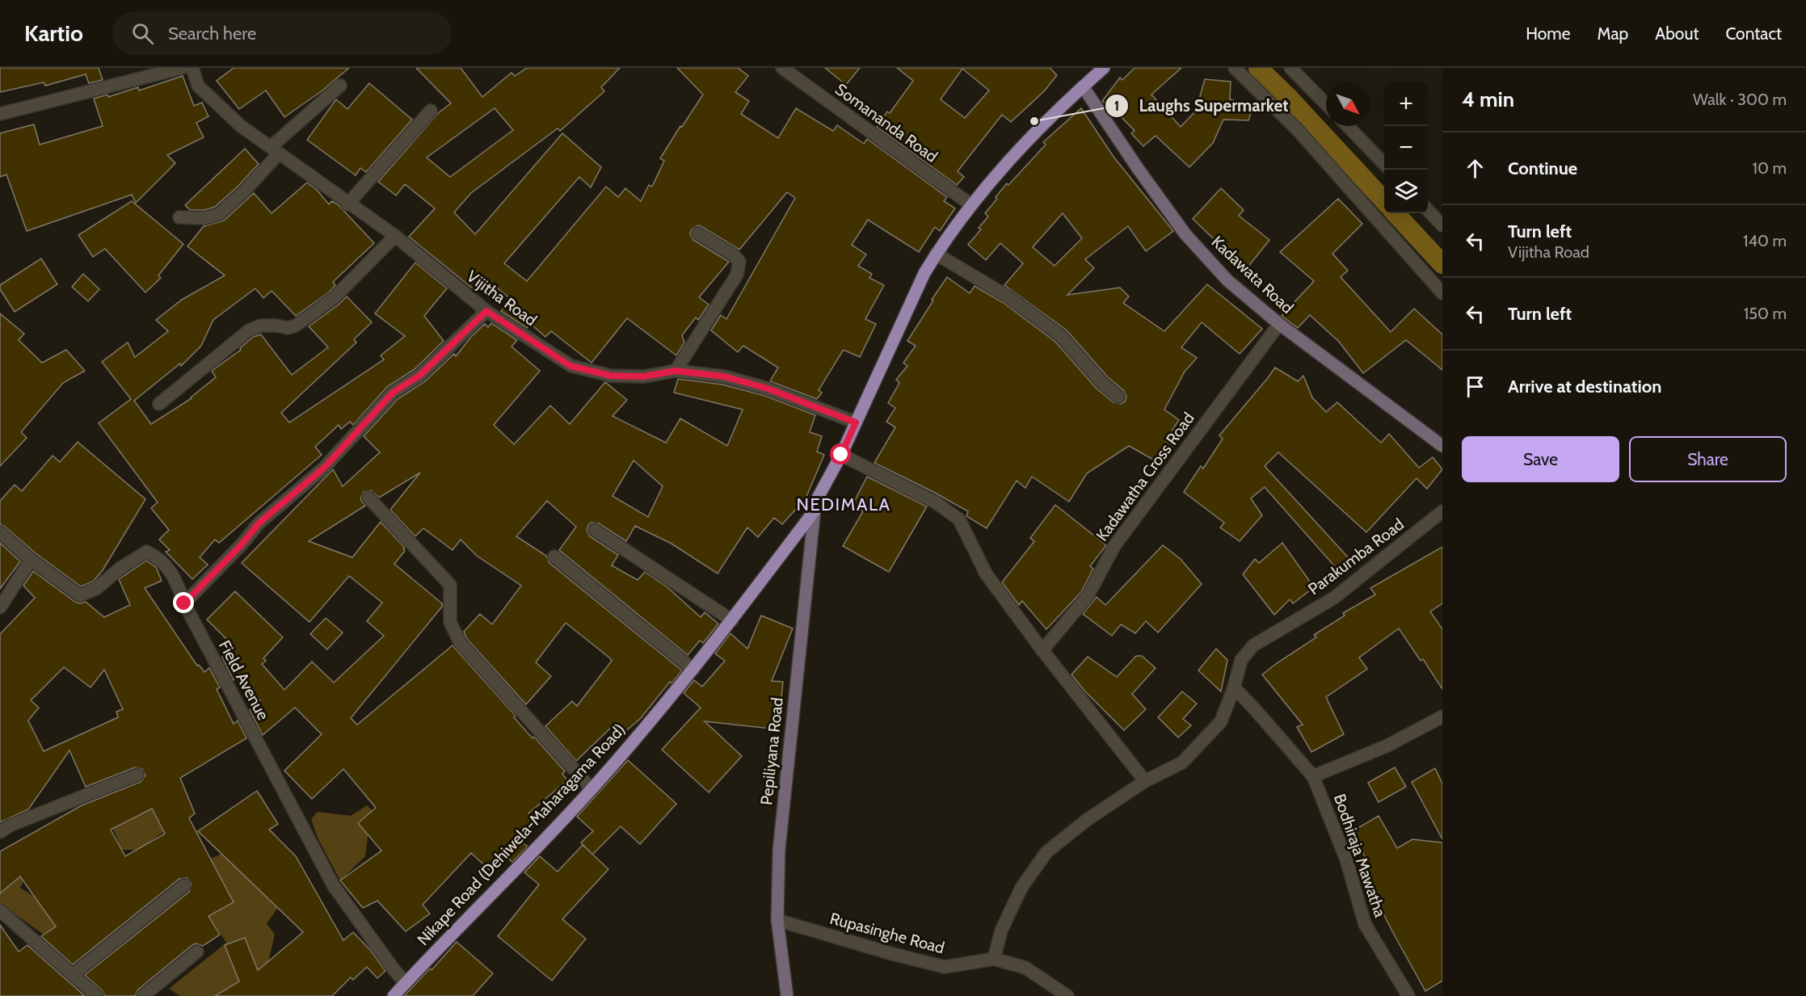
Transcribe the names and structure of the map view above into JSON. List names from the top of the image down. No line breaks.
{"streets":{"main road":["Nikape Road (Dehiwela-Maharagama Road)"],"street":["Somananda Road","Kadawata Road","Vijitha Road","Kadawatha Cross Road","Parakumba Road","Field Avenue","Pepiliyana Road","Bodhiraja Mawatha","Rupasinghe Road"]},"crossings":[["Somananda Road","Nikape Road (Dehiwela-Maharagama Road)"],["Kadawata Road","Kadawatha Cross Road"],["Kadawata Road","Nikape Road (Dehiwela-Maharagama Road)"],["Vijitha Road","Nikape Road (Dehiwela-Maharagama Road)"],["Parakumba Road","Bodhiraja Mawatha"],["Field Avenue","Nikape Road (Dehiwela-Maharagama Road)"],["Pepiliyana Road","Nikape Road (Dehiwela-Maharagama Road)"],["Pepiliyana Road","Rupasinghe Road"]],"districts":["NEDIMALA"],"places":["Laughs Supermarket"],"north":"bottom right","page":{"header":"Kartio","search":"Search here","nav":["Home","Map","About","Contact"],"heading":["4 min","Walk · 300 m"],"map_buttons":["+","−"],"list":[["Continue","10 m"],["Turn left","Vijitha Road","140 m"],["Turn left","150 m"],"Arrive at destination"],"buttons":["Save","Share"]}}
